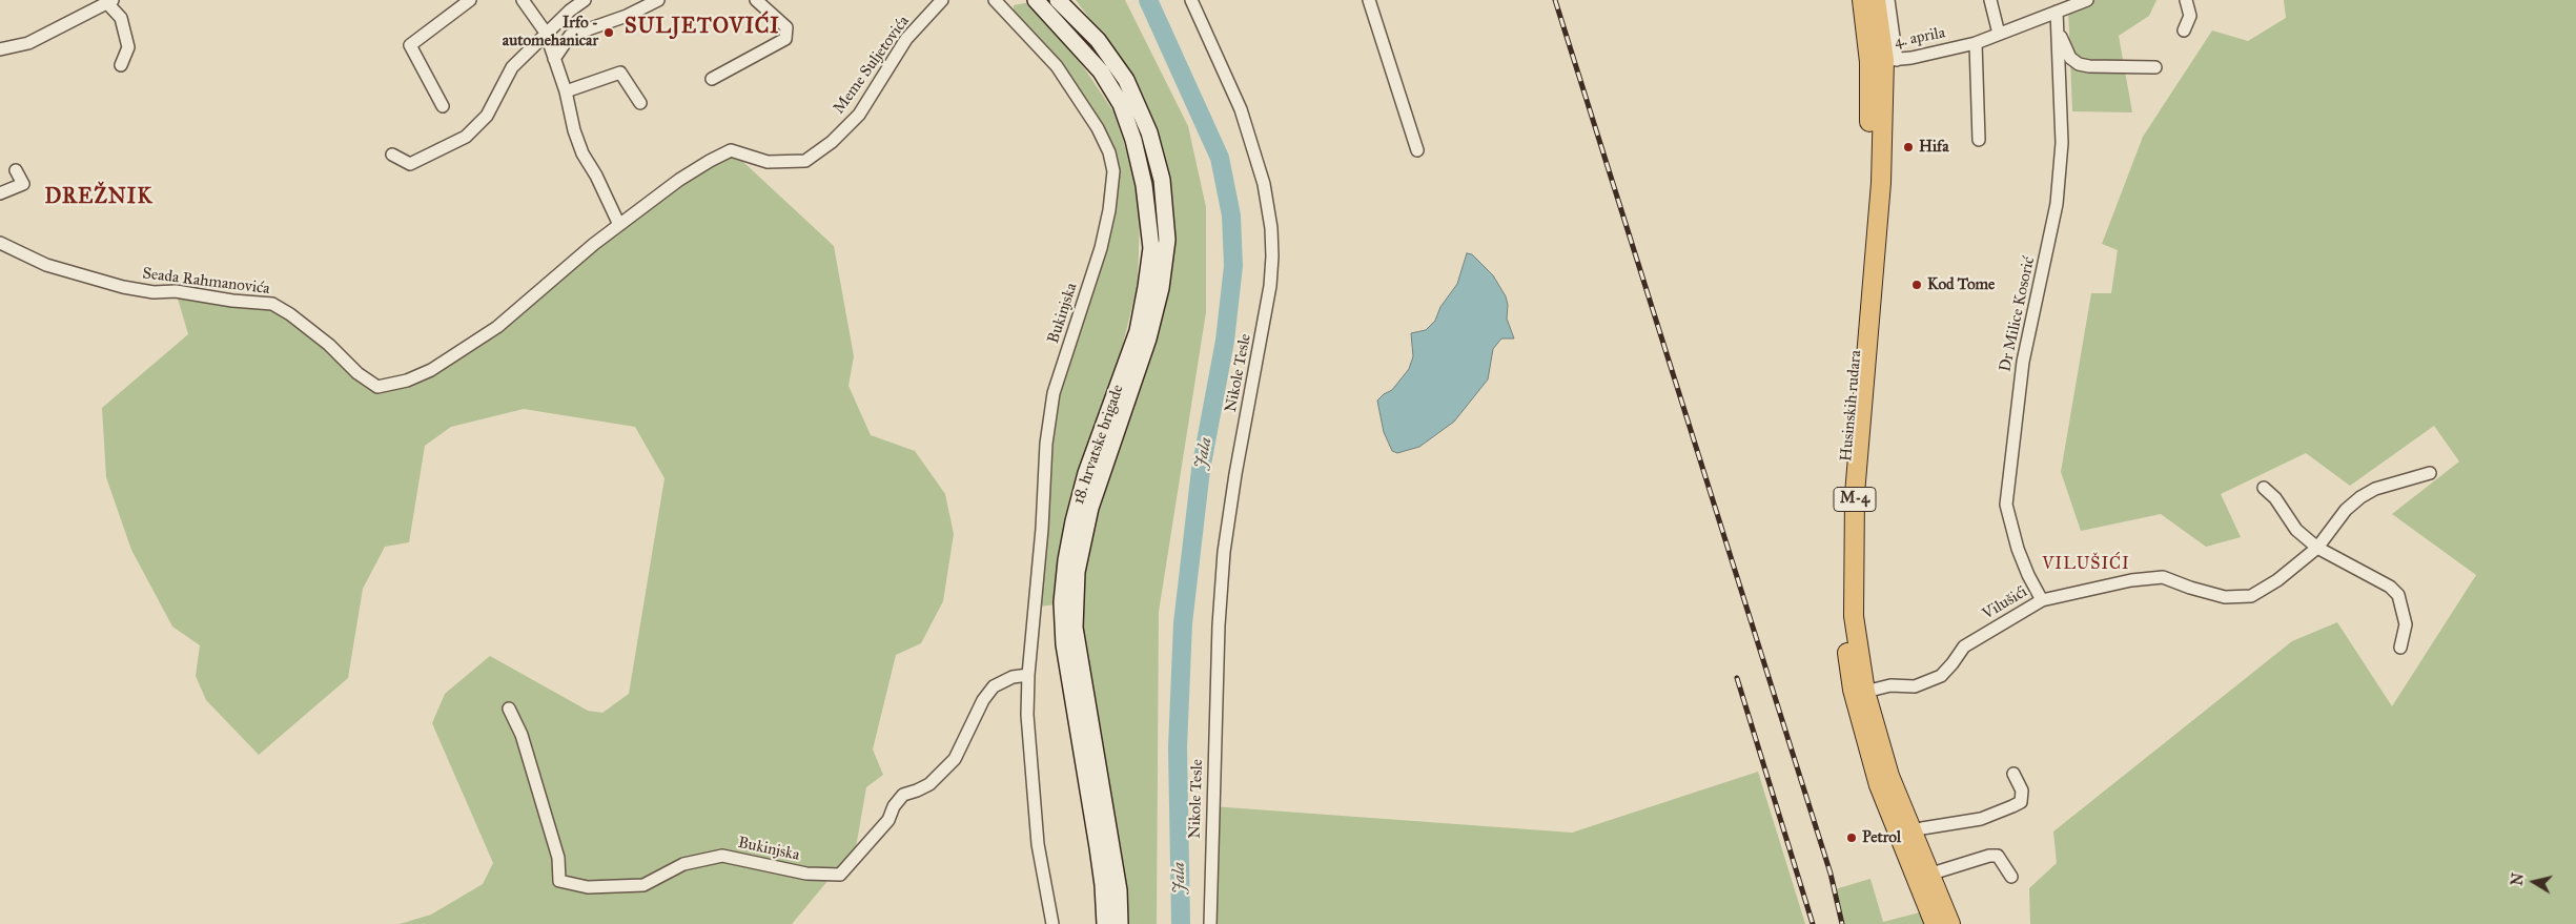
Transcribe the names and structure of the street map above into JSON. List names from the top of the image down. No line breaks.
{"streets":{"main road":["Husinskih rudara","18. hrvatske brigade","M-4"],"street":["4. aprila","Meme Suljetovića","Seada Rahmanovića","Bukinjska","Dr Milice Kosorić","Nikole Tesle","Vilušići"]},"crossings":[["4. aprila","Dr Milice Kosorić"],["4. aprila","Husinskih rudara"],["Meme Suljetovića","Seada Rahmanovića"],["Dr Milice Kosorić","Vilušići"],["Husinskih rudara","Vilušići"]],"districts":["SULJETOVIĆI","DREŽNIK","VILUŠIĆI"],"water":["Jala"],"places":["Irfo - automehanicar","Hifa","Kod Tome","Petrol"],"north":"left"}
